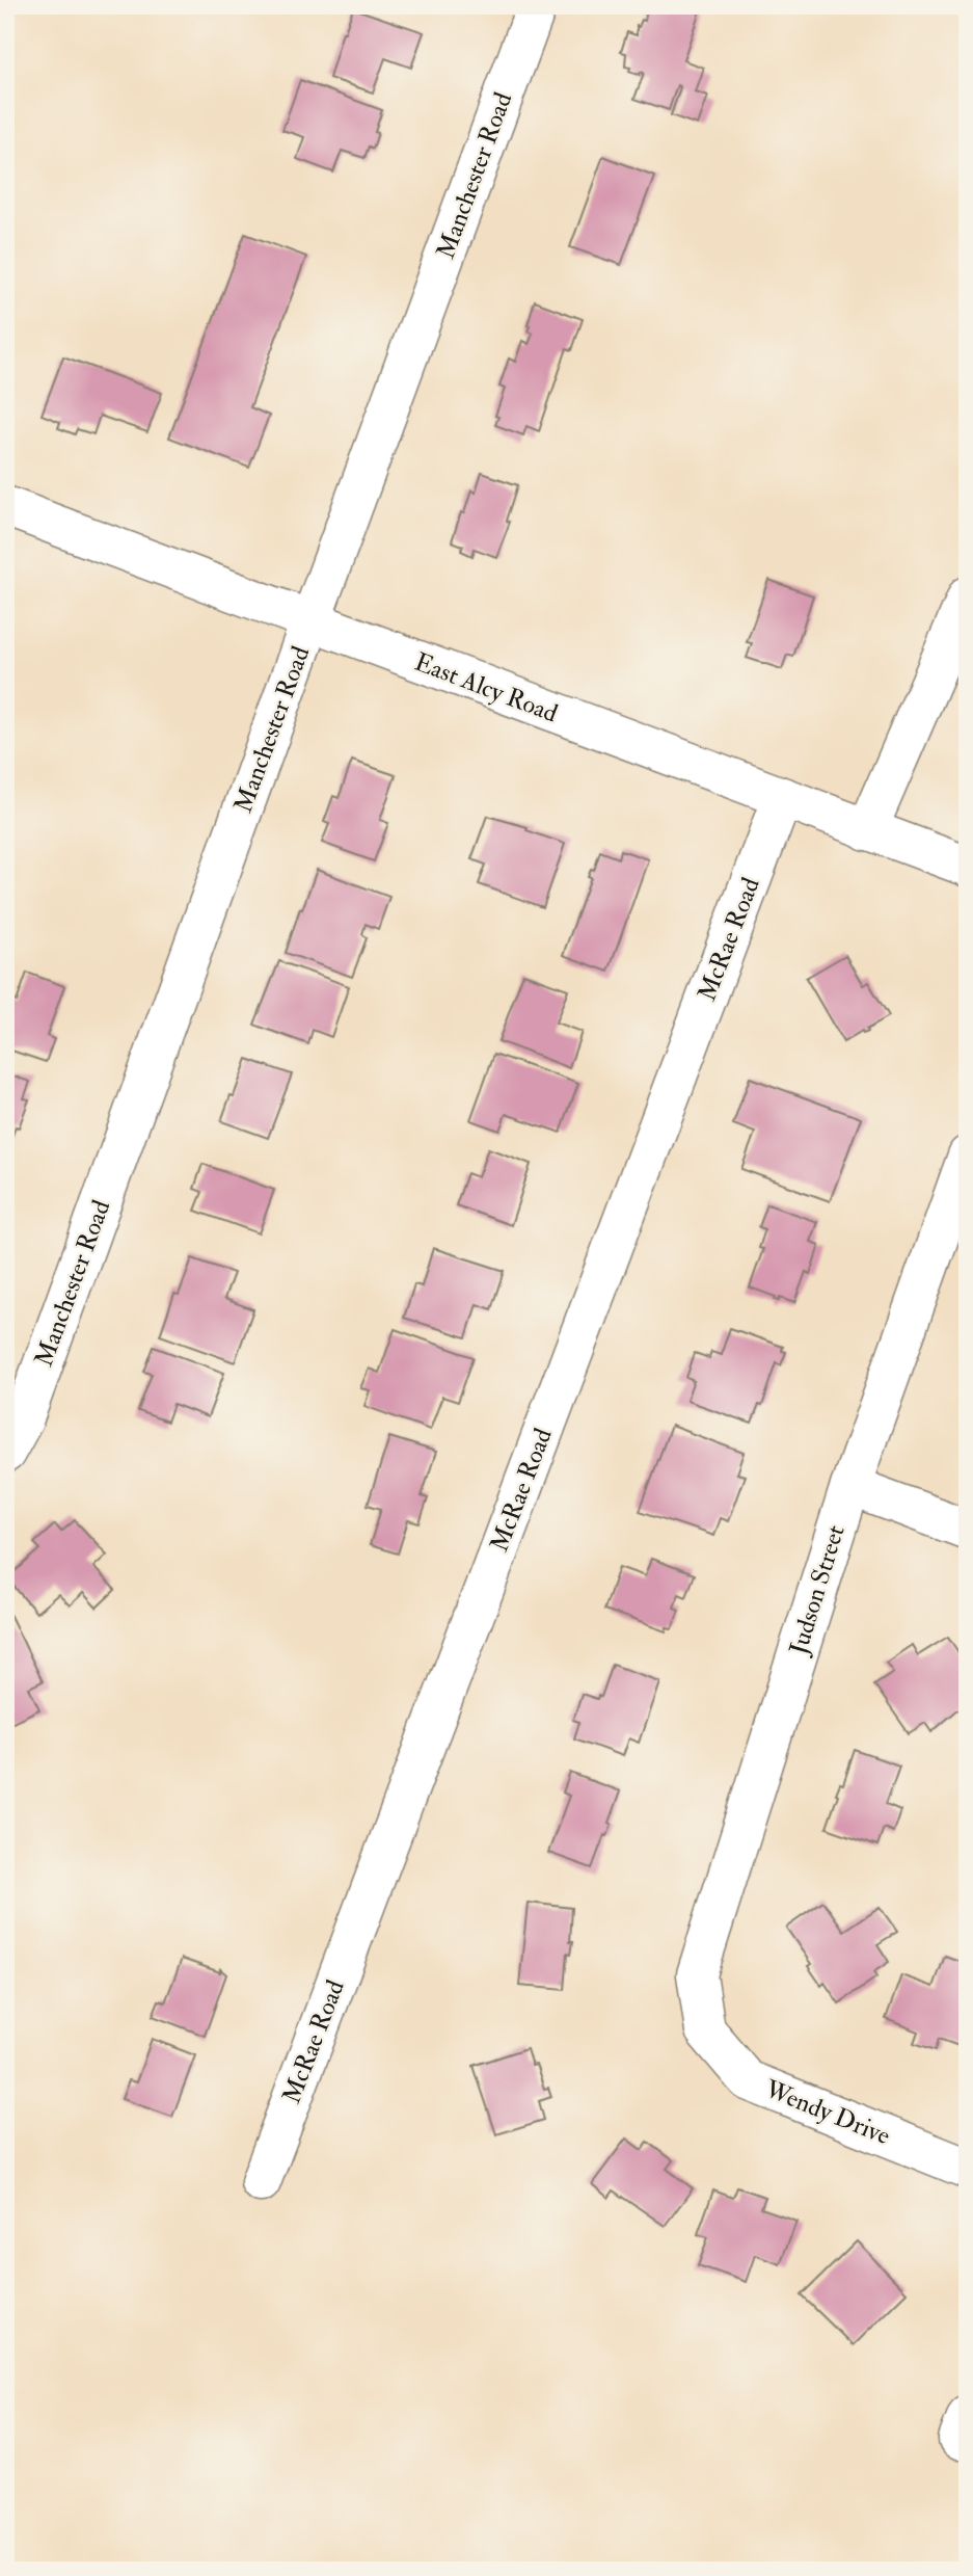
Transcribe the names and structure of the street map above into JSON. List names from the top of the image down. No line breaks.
{"streets":{"street":["Manchester Road","East Alcy Road","McRae Road","Judson Street","Wendy Drive"]},"crossings":[["Manchester Road","East Alcy Road"],["East Alcy Road","McRae Road"],["Judson Street","Wendy Drive"]]}
